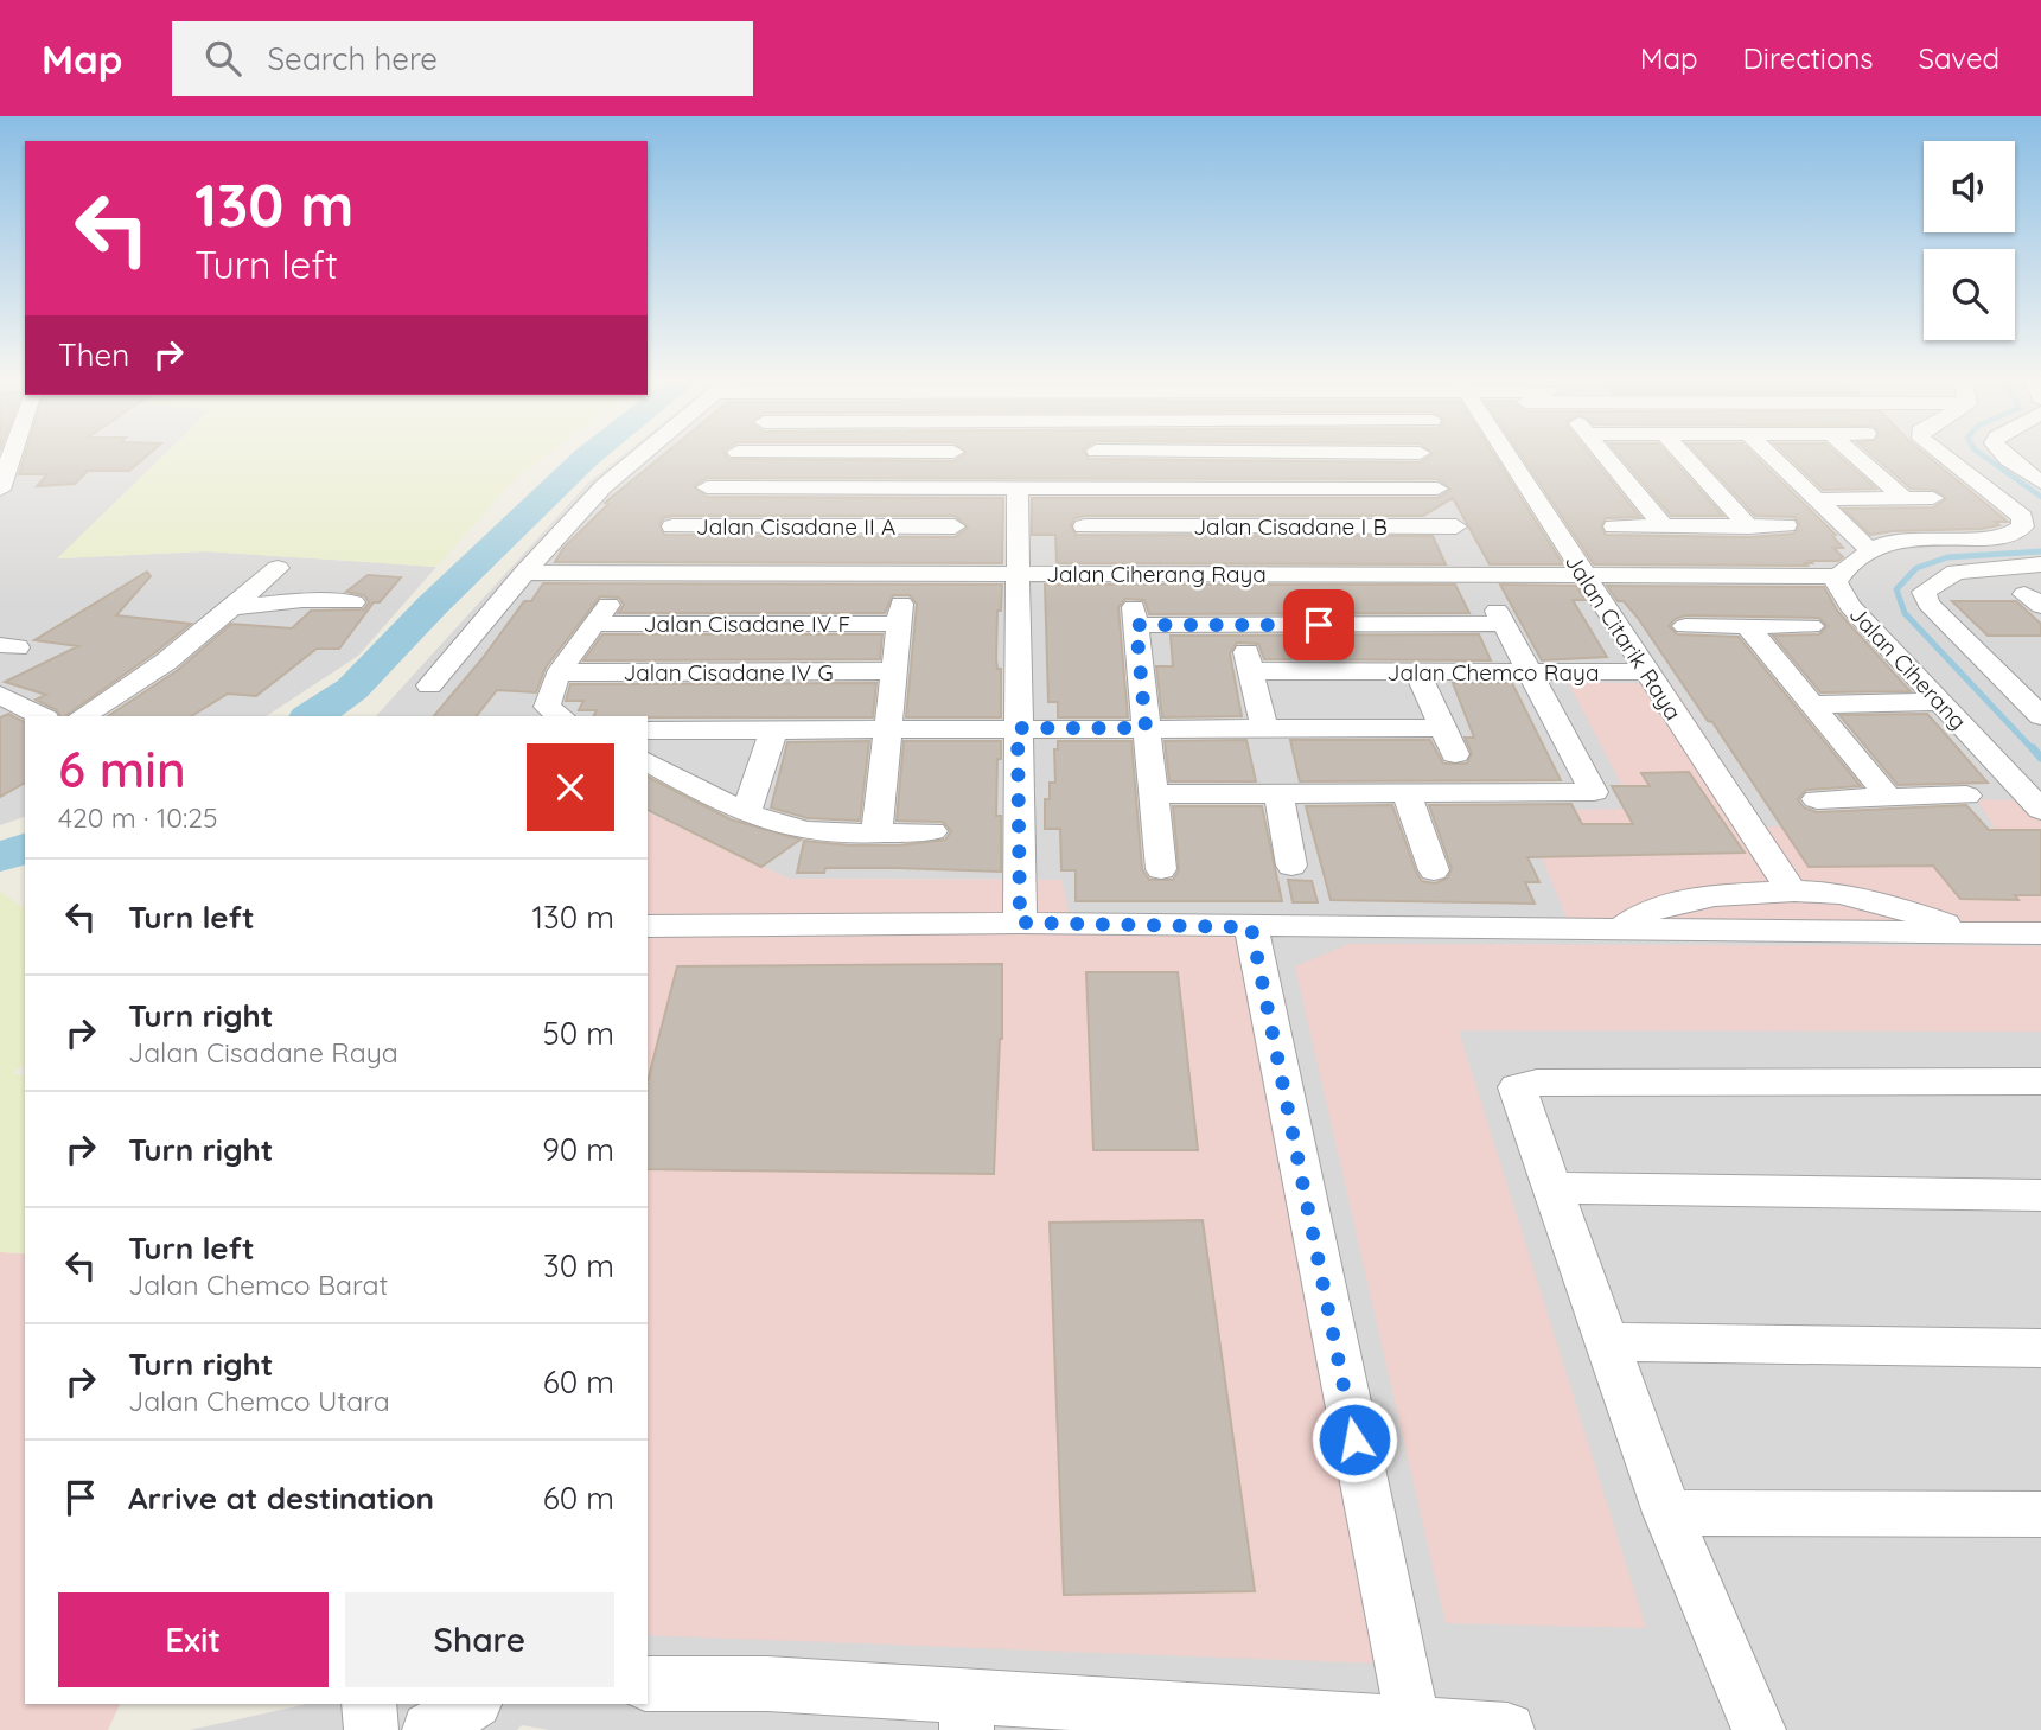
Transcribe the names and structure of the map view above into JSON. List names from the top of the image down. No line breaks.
{"streets":{"street":["Jalan Cisadane II A","Jalan Cisadane I B","Jalan Ciherang Raya","Jalan Cisadane IV F","Jalan Citarik Raya","Jalan Ciherang","Jalan Cisadane IV G","Jalan Chemco Raya"]},"crossings":[["Jalan Ciherang Raya","Jalan Citarik Raya"],["Jalan Ciherang Raya","Jalan Ciherang"],["Jalan Cisadane IV F","Jalan Cisadane IV G"]],"page":{"header":"Map","search":"Search here","nav":["Map","Directions","Saved"],"turn":["130 m","Turn left"],"then":"Then","heading":["6 min","420 m · 10:25"],"list":[{"name":"Turn left","value":"130 m"},{"name":"Turn right","note":"Jalan Cisadane Raya","value":"50 m"},{"name":"Turn right","value":"90 m"},{"name":"Turn left","note":"Jalan Chemco Barat","value":"30 m"},{"name":"Turn right","note":"Jalan Chemco Utara","value":"60 m"},{"name":"Arrive at destination","value":"60 m"}],"buttons":["Exit","Share"]}}
